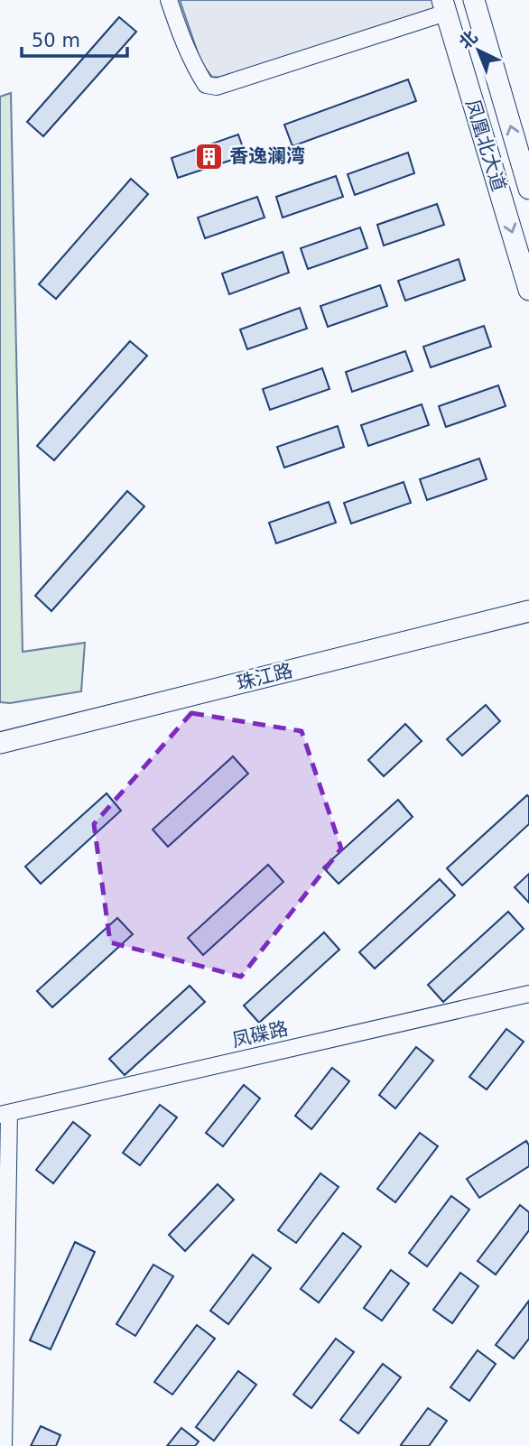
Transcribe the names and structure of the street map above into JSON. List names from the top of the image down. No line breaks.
{"streets":{"main road":["凤凰北大道","珠江路"],"street":["凤碟路"]},"places":{"building":["香逸澜湾"]},"scale_bar":"50 m","north":"top left"}
